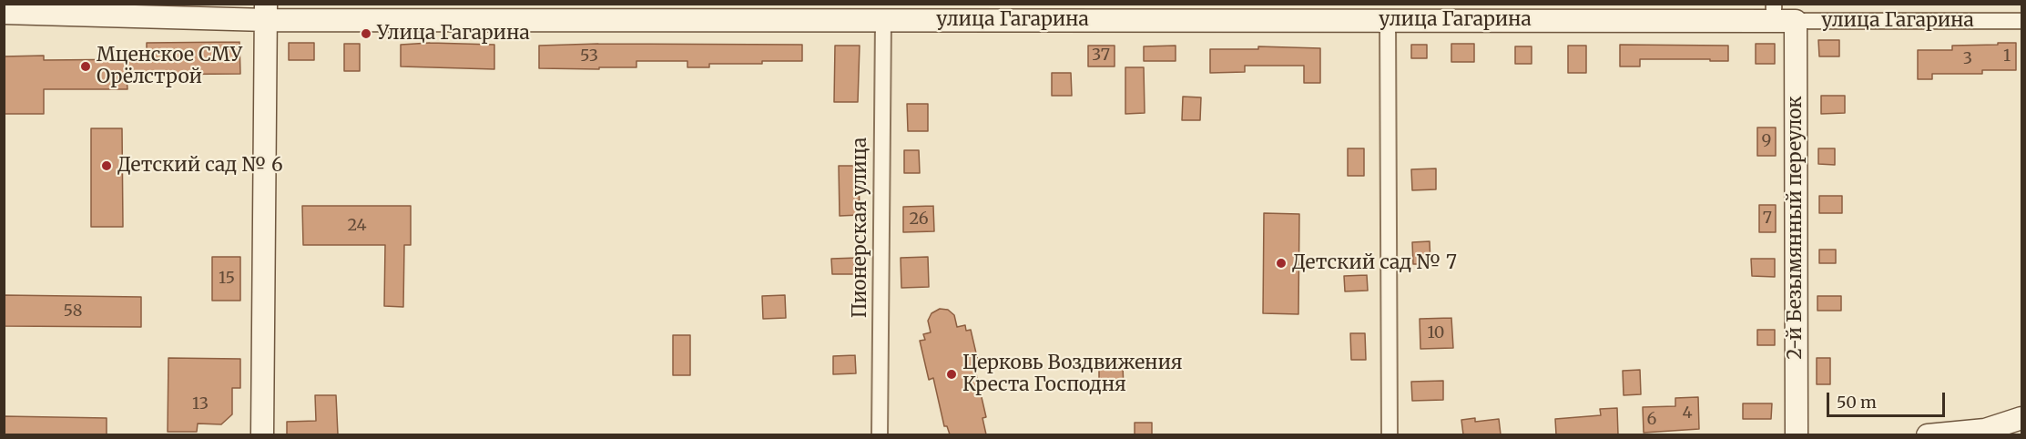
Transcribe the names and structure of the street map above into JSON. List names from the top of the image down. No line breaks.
{"streets":{"main road":["улица Гагарина","2-й Безымянный переулок"],"street":["Пионерская улица"]},"crossings":[["улица Гагарина","Пионерская улица"],["улица Гагарина","2-й Безымянный переулок"]],"places":["Улица Гагарина","Мценское СМУ Орёлстрой","Детский сад № 6","Детский сад № 7","Церковь Воздвижения Креста Господня"],"house_numbers":["37","53","1","3","9","7","26","24","15","58","10","13","4","6"],"scale_bar":"50 m"}
